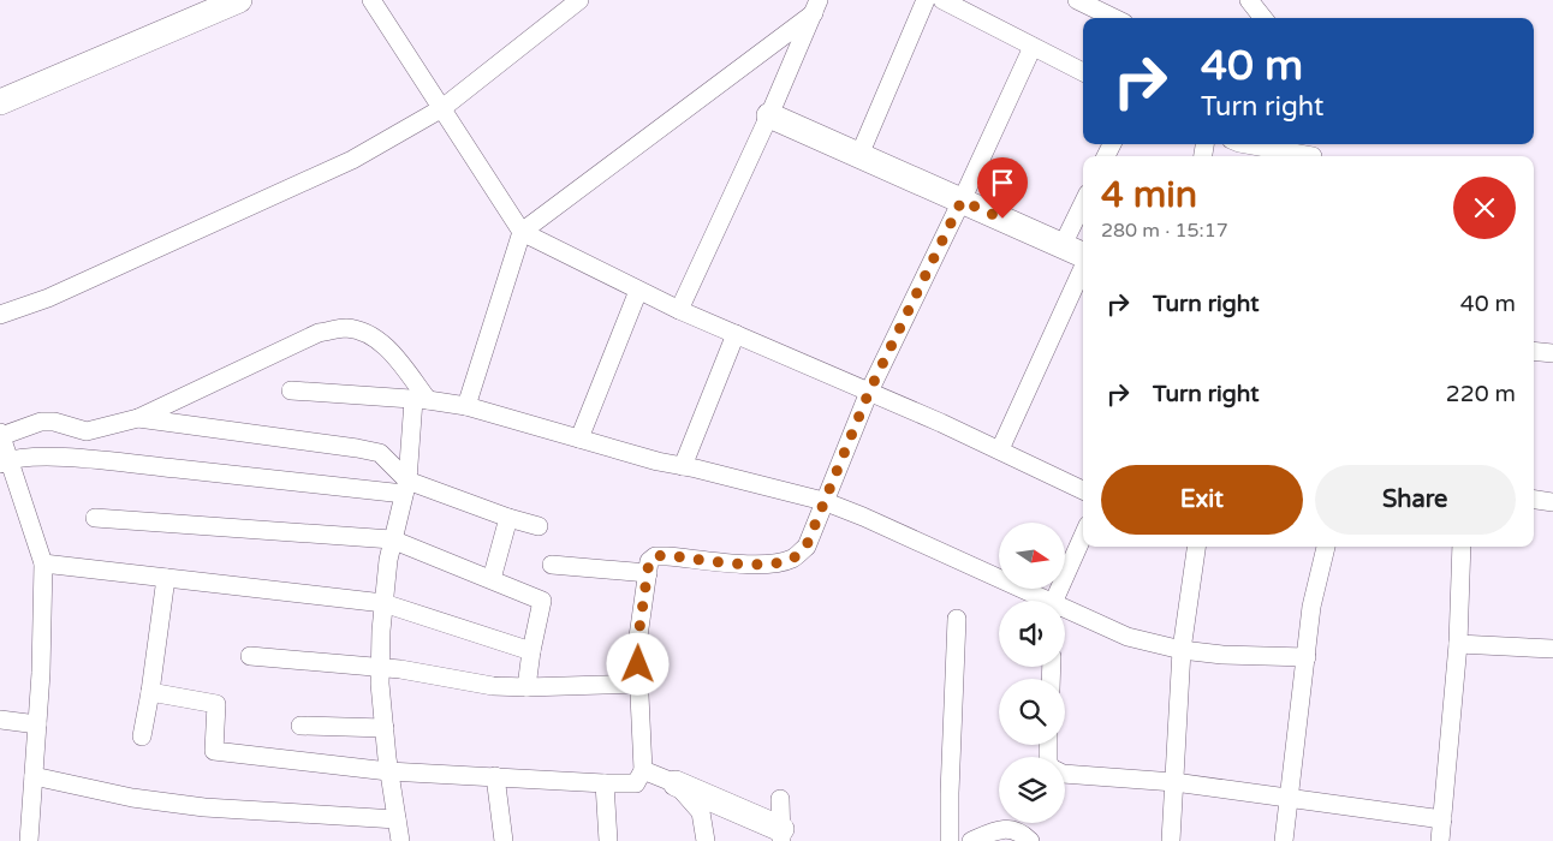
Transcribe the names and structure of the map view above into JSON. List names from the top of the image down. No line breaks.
{"north":"right","page":{"turn":["40 m","Turn right"],"heading":["4 min","280 m · 15:17"],"list":[{"name":"Turn right","value":"40 m"},{"name":"Turn right","value":"220 m"}],"buttons":["Exit","Share"]}}
